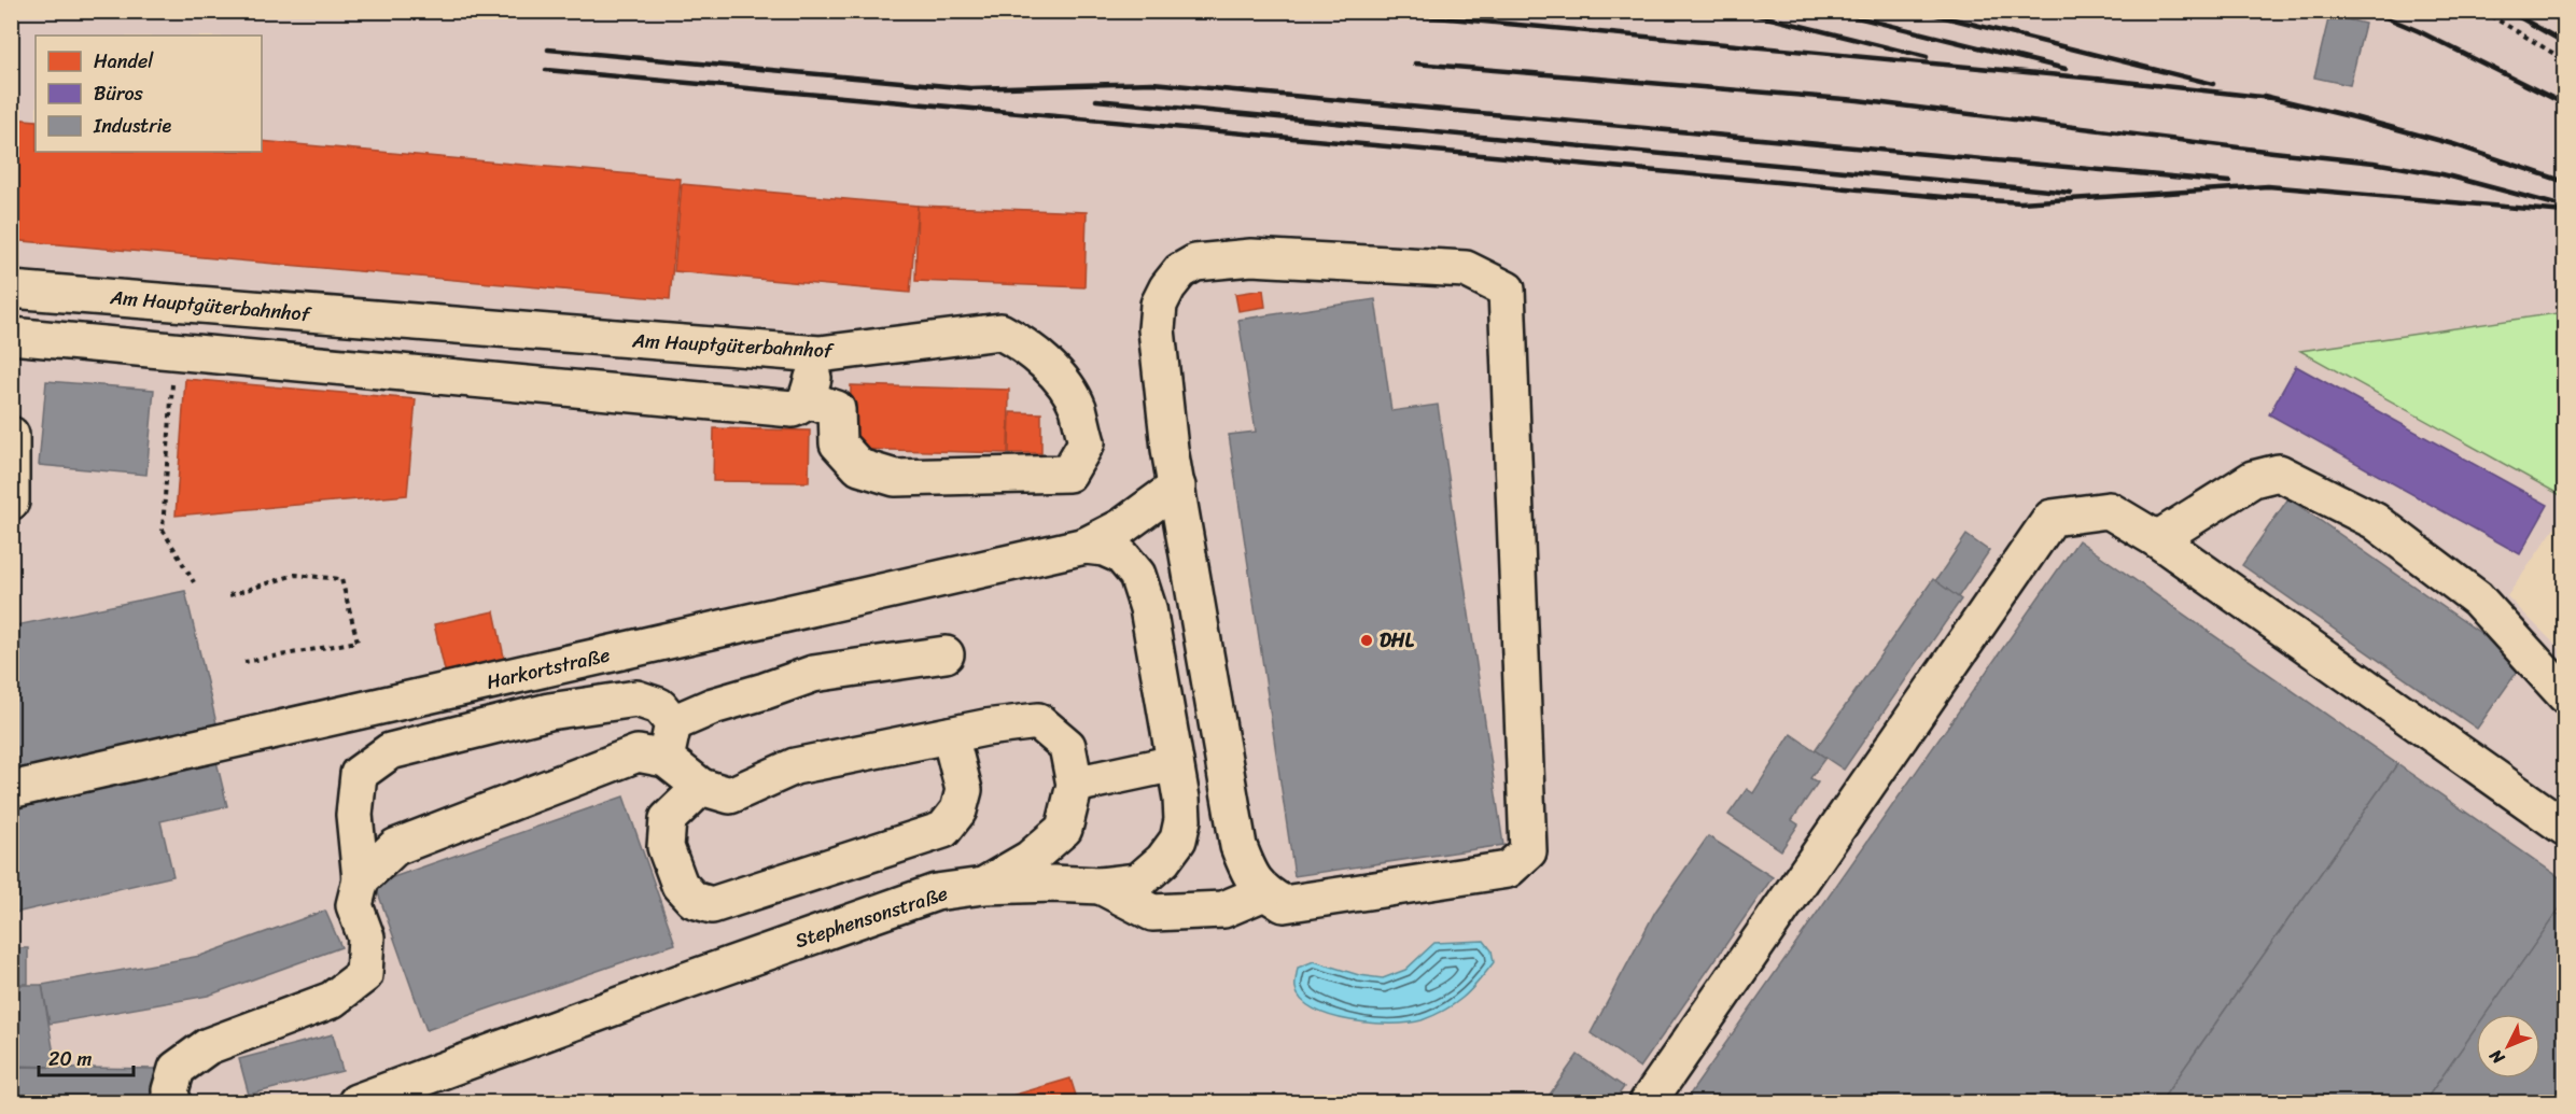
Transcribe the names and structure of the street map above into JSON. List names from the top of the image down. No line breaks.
{"streets":{"street":["Am Hauptgüterbahnhof","Harkortstraße","Stephensonstraße"]},"crossings":[["Harkortstraße","Stephensonstraße"]],"places":["DHL"],"legend":["Handel","Büros","Industrie"],"scale_bar":"20 m","north":"bottom left"}
